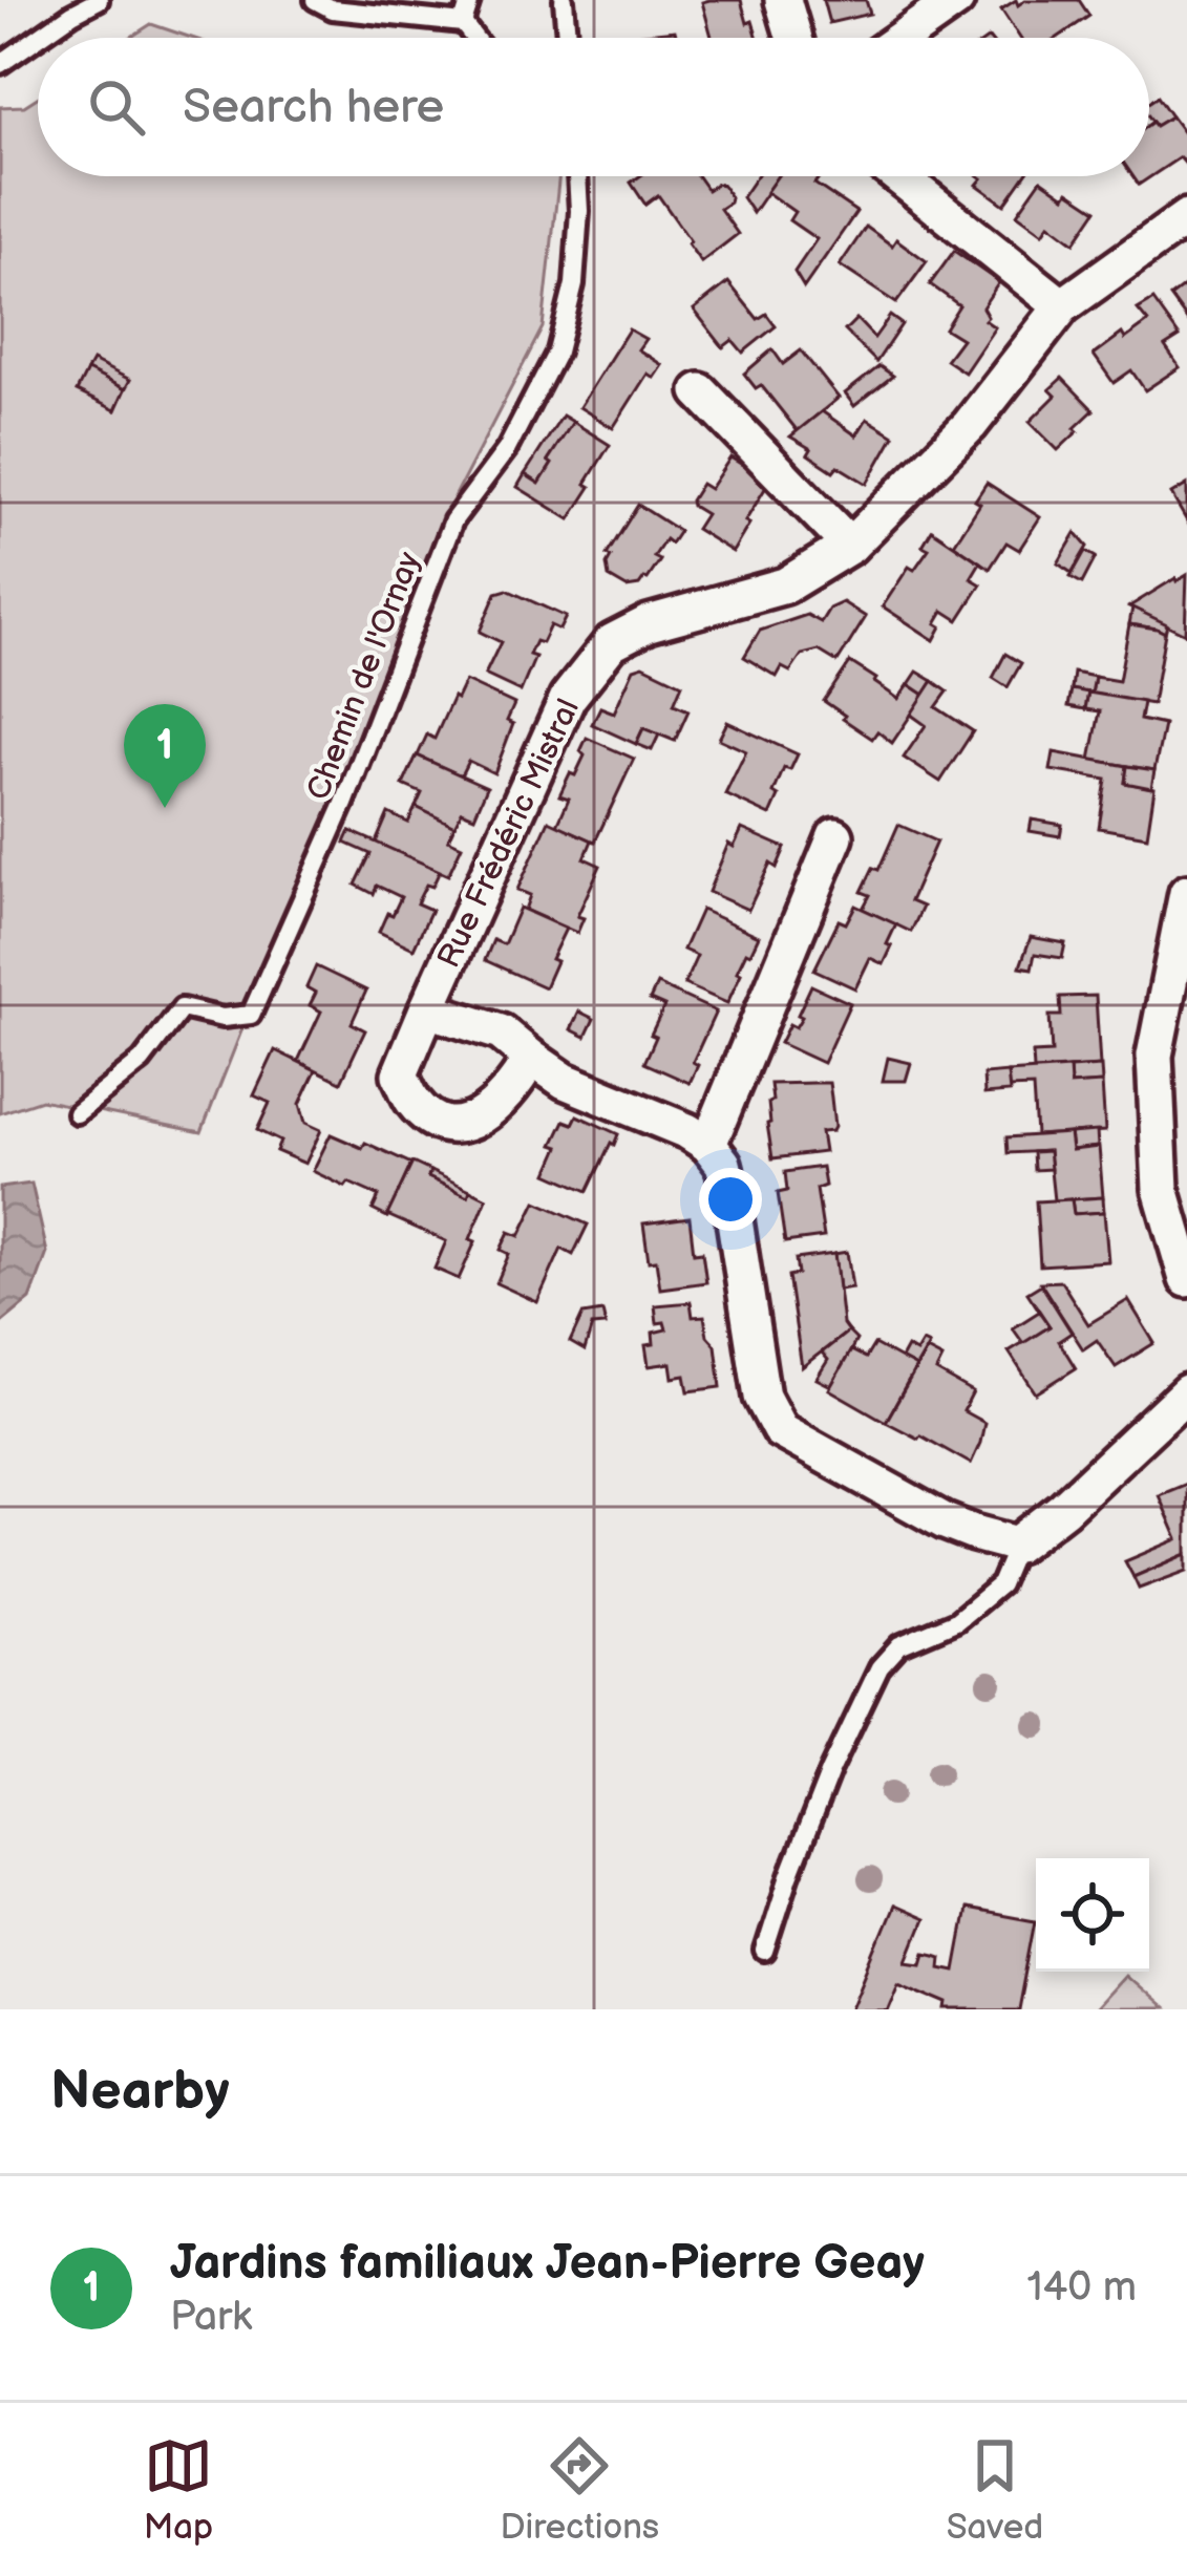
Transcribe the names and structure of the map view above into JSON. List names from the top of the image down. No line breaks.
{"streets":{"street":["Rue Frédéric Mistral"],"lane":["Chemin de l'Ornay"]},"page":{"search":"Search here","pins":"1","heading":"Nearby","list":[{"mark":"1","name":"Jardins familiaux Jean-Pierre Geay","note":"Park","value":"140 m"}],"nav":["Map","Directions","Saved"]}}
